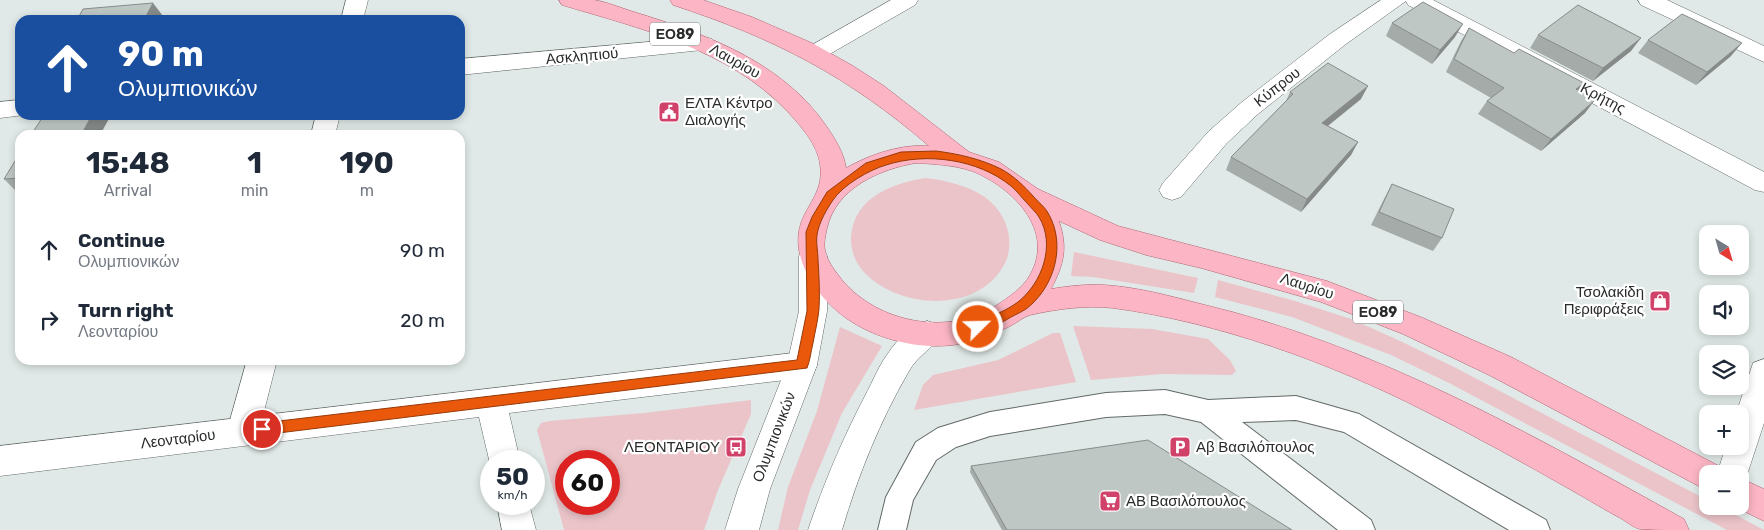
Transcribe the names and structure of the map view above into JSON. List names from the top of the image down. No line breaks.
{"streets":{"main road":["ΕΟ89","Λαυρίου"],"street":["Ασκληπιού","Κύπρου","Κρήτης","Ολυμπιονικών","Λεονταρίου"]},"crossings":[["Ασκληπιού","Λαυρίου"],["Λαυρίου","Ολυμπιονικών"],["Ολυμπιονικών","Λεονταρίου"]],"places":{"public building":["ΕΛΤΑ Κέντρο Διαλογής"],"shop":["Τσολακίδη Περιφράξεις"],"bus stop":["ΛΕΟΝΤΑΡΙΟΥ"],"parking":["Αβ Βασιλόπουλος"],"supermarket":["ΑΒ Βασιλόπουλος"]},"north":"bottom right","page":{"turn":["90 m","Ολυμπιονικών"],"eta":["15:48","Arrival","1","min","190","m"],"list":[{"name":"Continue","note":"Ολυμπιονικών","value":"90 m"},{"name":"Turn right","note":"Λεονταρίου","value":"20 m"}],"map_buttons":["+","−"],"speed":"50 km/h","limit":"60"}}
